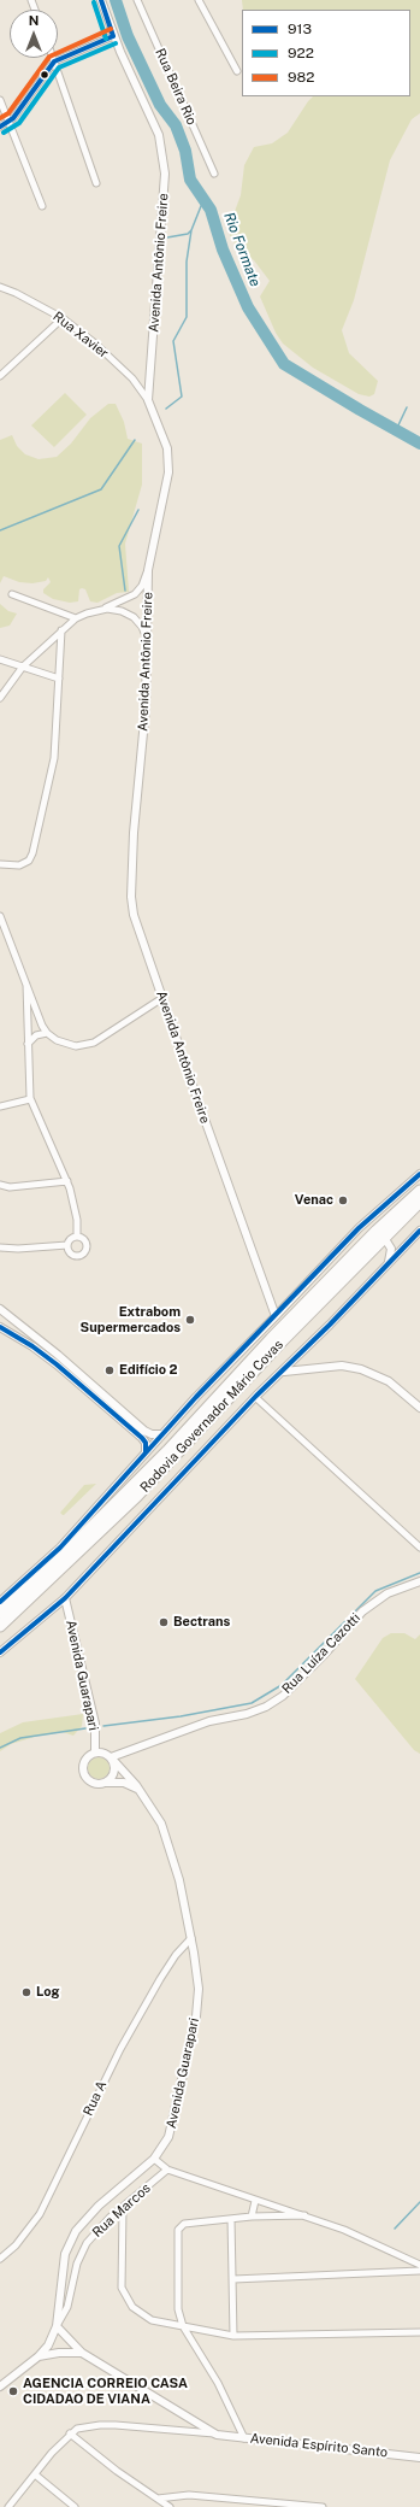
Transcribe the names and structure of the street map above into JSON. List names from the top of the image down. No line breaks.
{"streets":{"highway":["Rodovia Governador Mário Covas"],"street":["Rua Beira Rio","Avenida Antônio Freire","Rua Xavier","Rua Luíza Cazotti","Avenida Guarapari","Rua A","Rua Marcos","Avenida Espírito Santo"]},"crossings":[["Avenida Antônio Freire","Rua Xavier"],["Rua Luíza Cazotti","Avenida Guarapari"],["Avenida Guarapari","Rua A"],["Avenida Guarapari","Rua Marcos"],["Avenida Guarapari","Avenida Espírito Santo"],["Rua Marcos","Avenida Espírito Santo"]],"water":["Rio Formate"],"places":["Venac","Extrabom Supermercados","Edifício 2","Bectrans","Log","AGENCIA CORREIO CASA CIDADAO DE VIANA"],"lines":["transit line 913","transit line 922","transit line 982"],"legend":["913","922","982"],"north":"top"}
